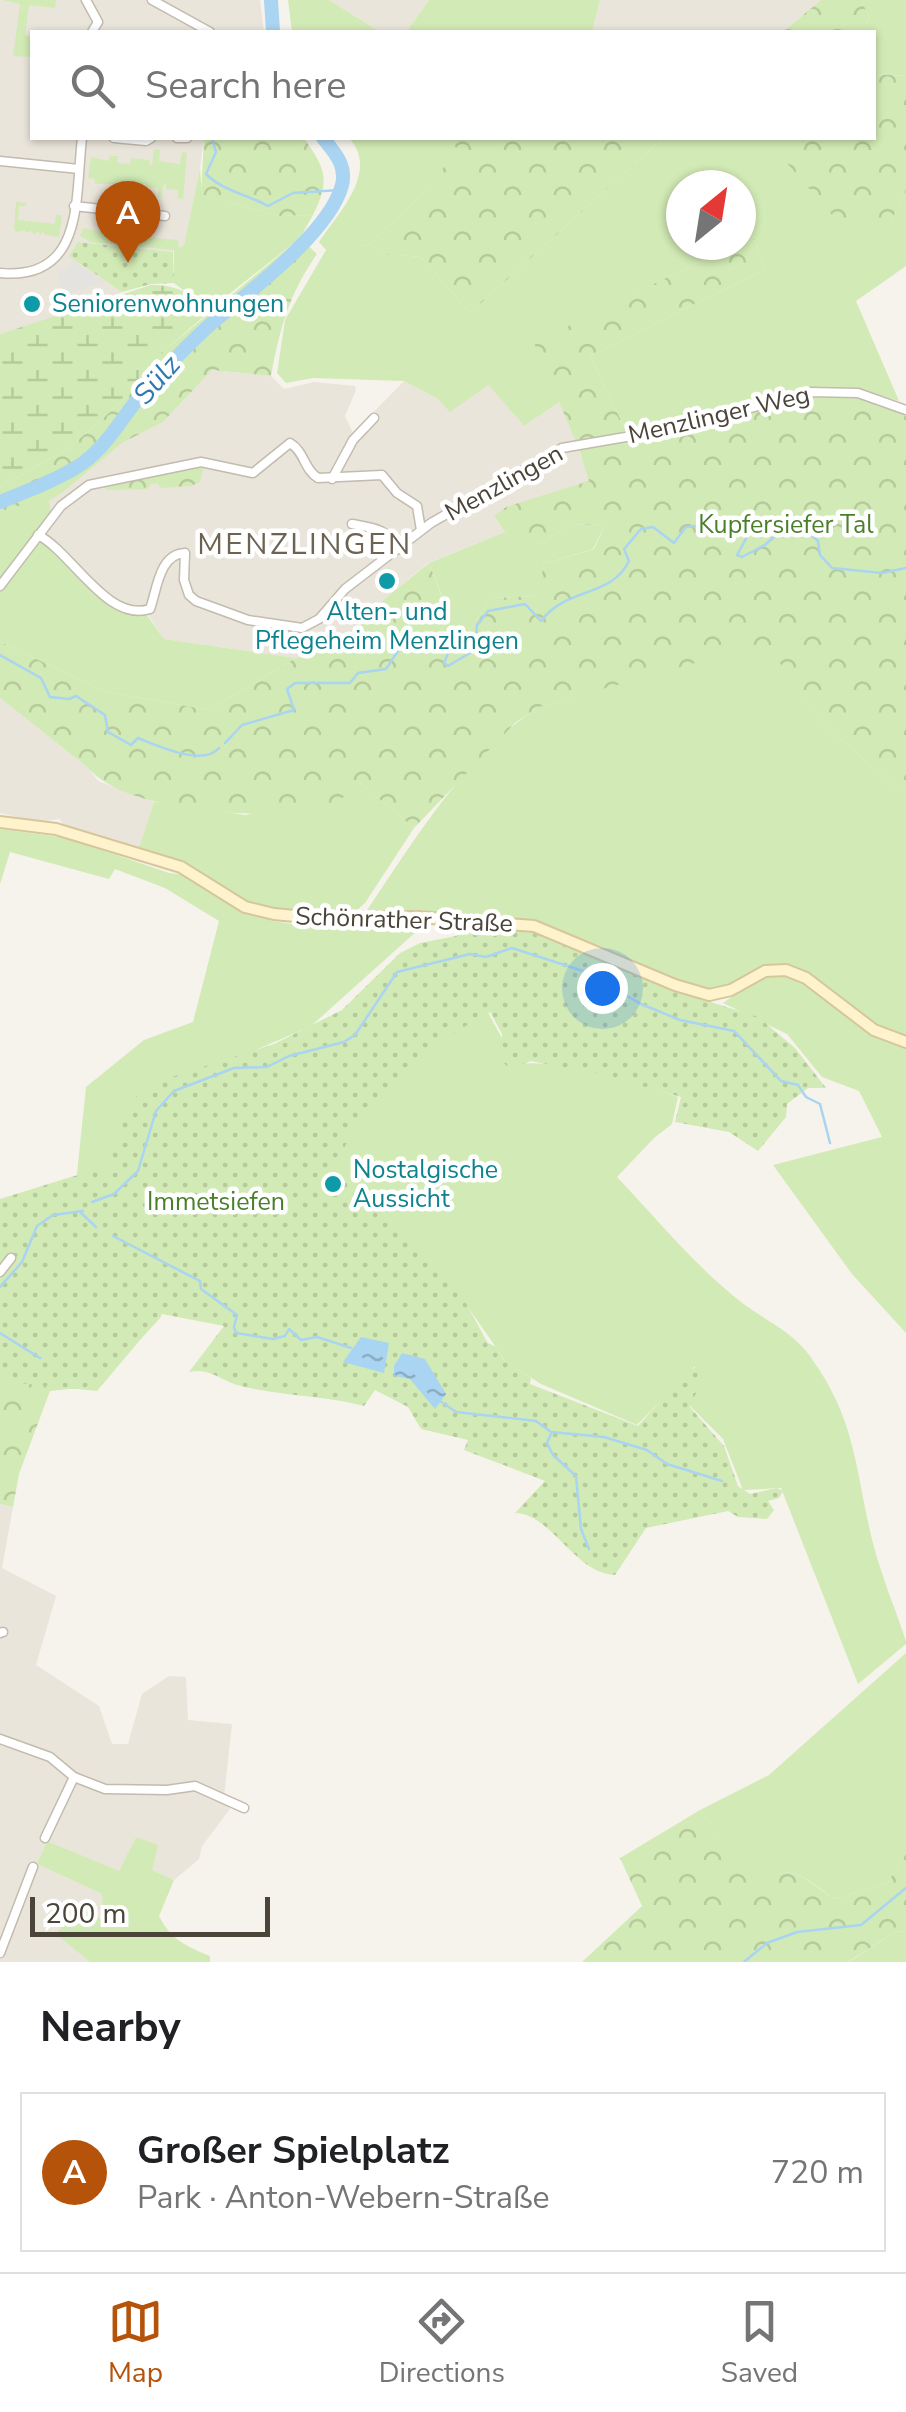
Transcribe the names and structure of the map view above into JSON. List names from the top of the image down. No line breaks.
{"streets":{"street":["Menzlinger Weg","Menzlingen","Schönrather Straße"]},"crossings":[["Menzlinger Weg","Menzlingen"]],"districts":["MENZLINGEN"],"water":["Sülz"],"parks":["Kupfersiefer Tal","Immetsiefen"],"places":["Seniorenwohnungen","Alten- und Pflegeheim Menzlingen","Nostalgische Aussicht"],"scale_bar":"200 m","north":"top right","page":{"search":"Search here","pins":"A","scale":"200 m","heading":"Nearby","list":[{"mark":"A","name":"Großer Spielplatz","note":"Park · Anton-Webern-Straße","value":"720 m"}],"nav":["Map","Directions","Saved"]}}
